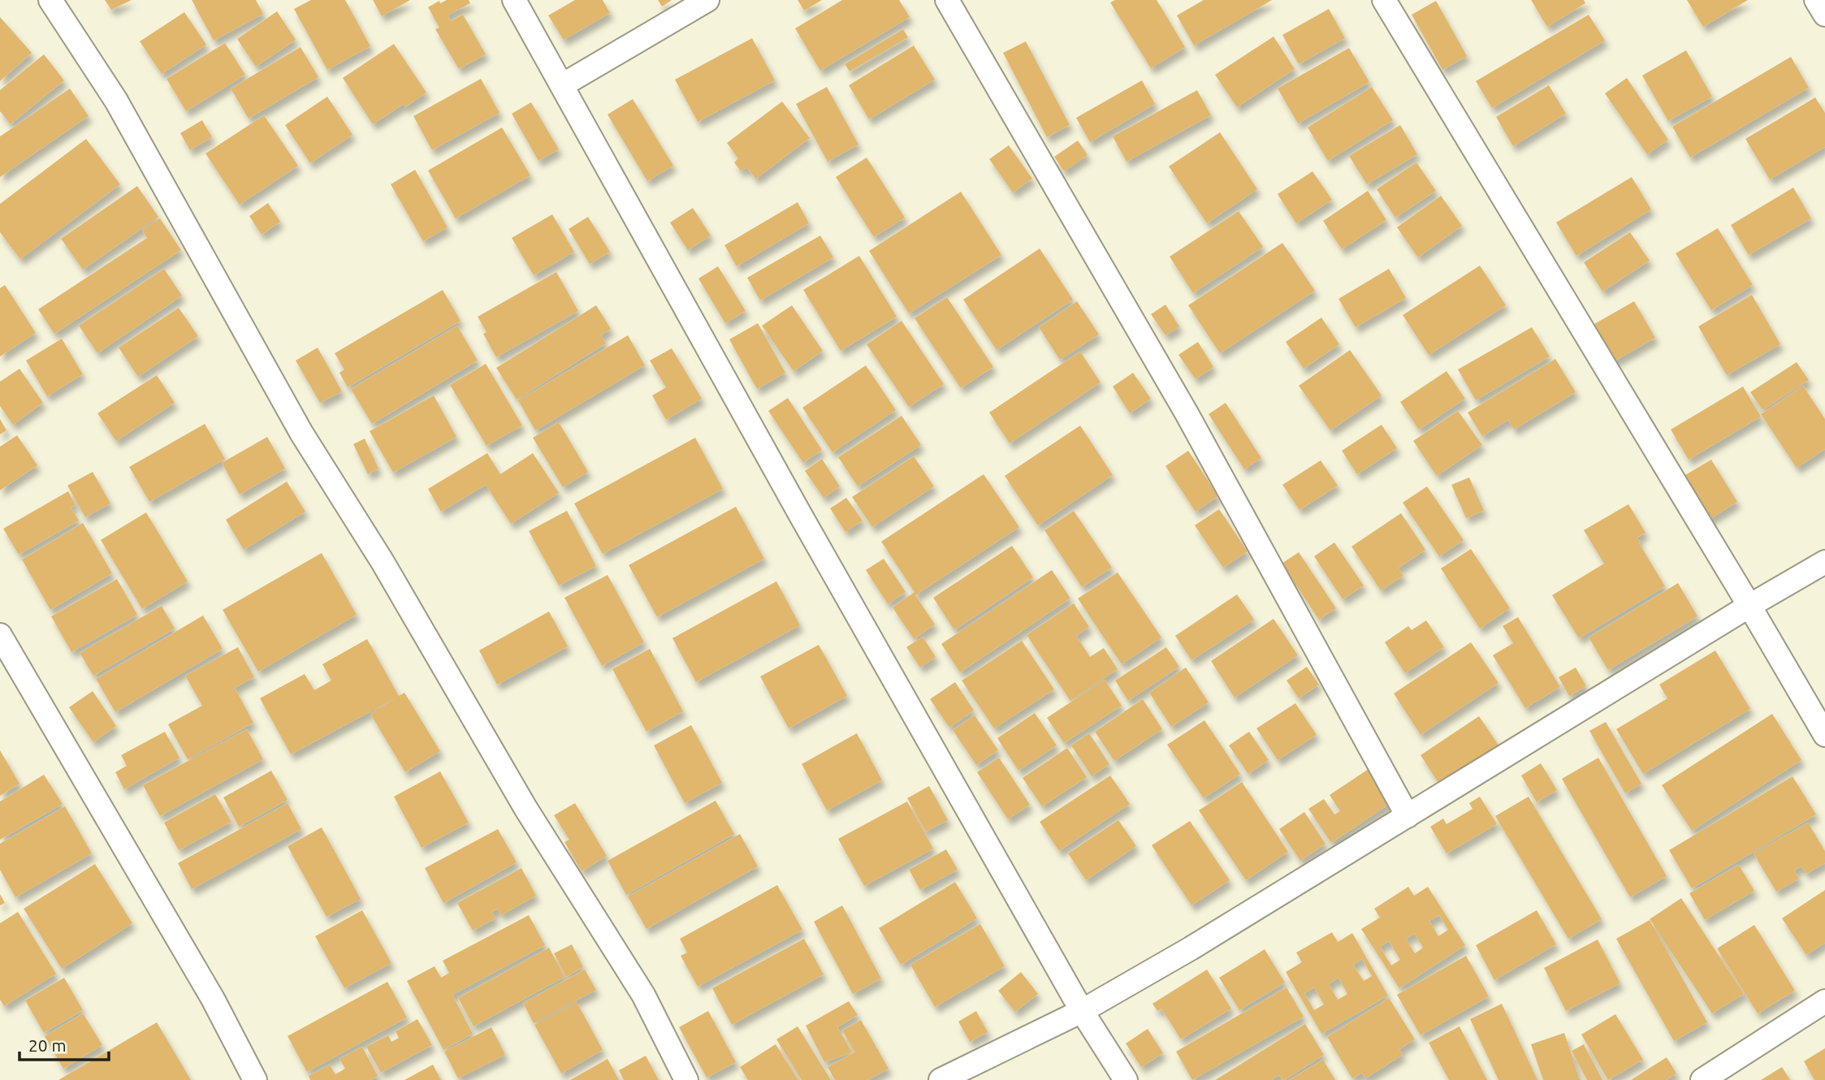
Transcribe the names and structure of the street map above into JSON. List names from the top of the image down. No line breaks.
{"scale_bar":"20 m"}
